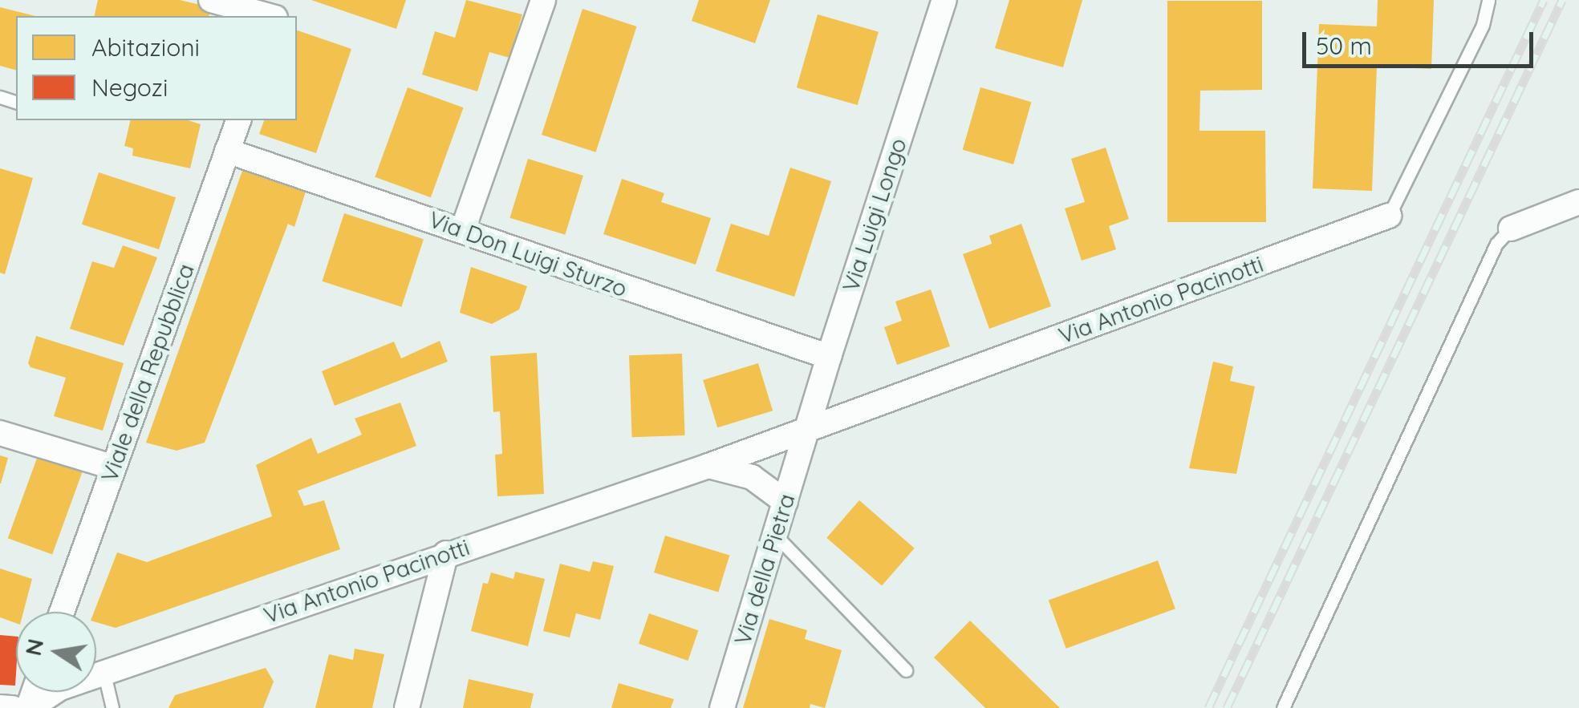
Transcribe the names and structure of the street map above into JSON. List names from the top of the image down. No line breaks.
{"streets":{"street":["Via Luigi Longo","Via Don Luigi Sturzo","Via Antonio Pacinotti","Viale della Repubblica","Via della Pietra"]},"crossings":[["Via Luigi Longo","Via Don Luigi Sturzo"],["Via Luigi Longo","Via Antonio Pacinotti"],["Via Luigi Longo","Via della Pietra"],["Via Don Luigi Sturzo","Viale della Repubblica"],["Via Antonio Pacinotti","Via della Pietra"]],"legend":["Abitazioni","Negozi"],"scale_bar":"50 m","north":"left"}
